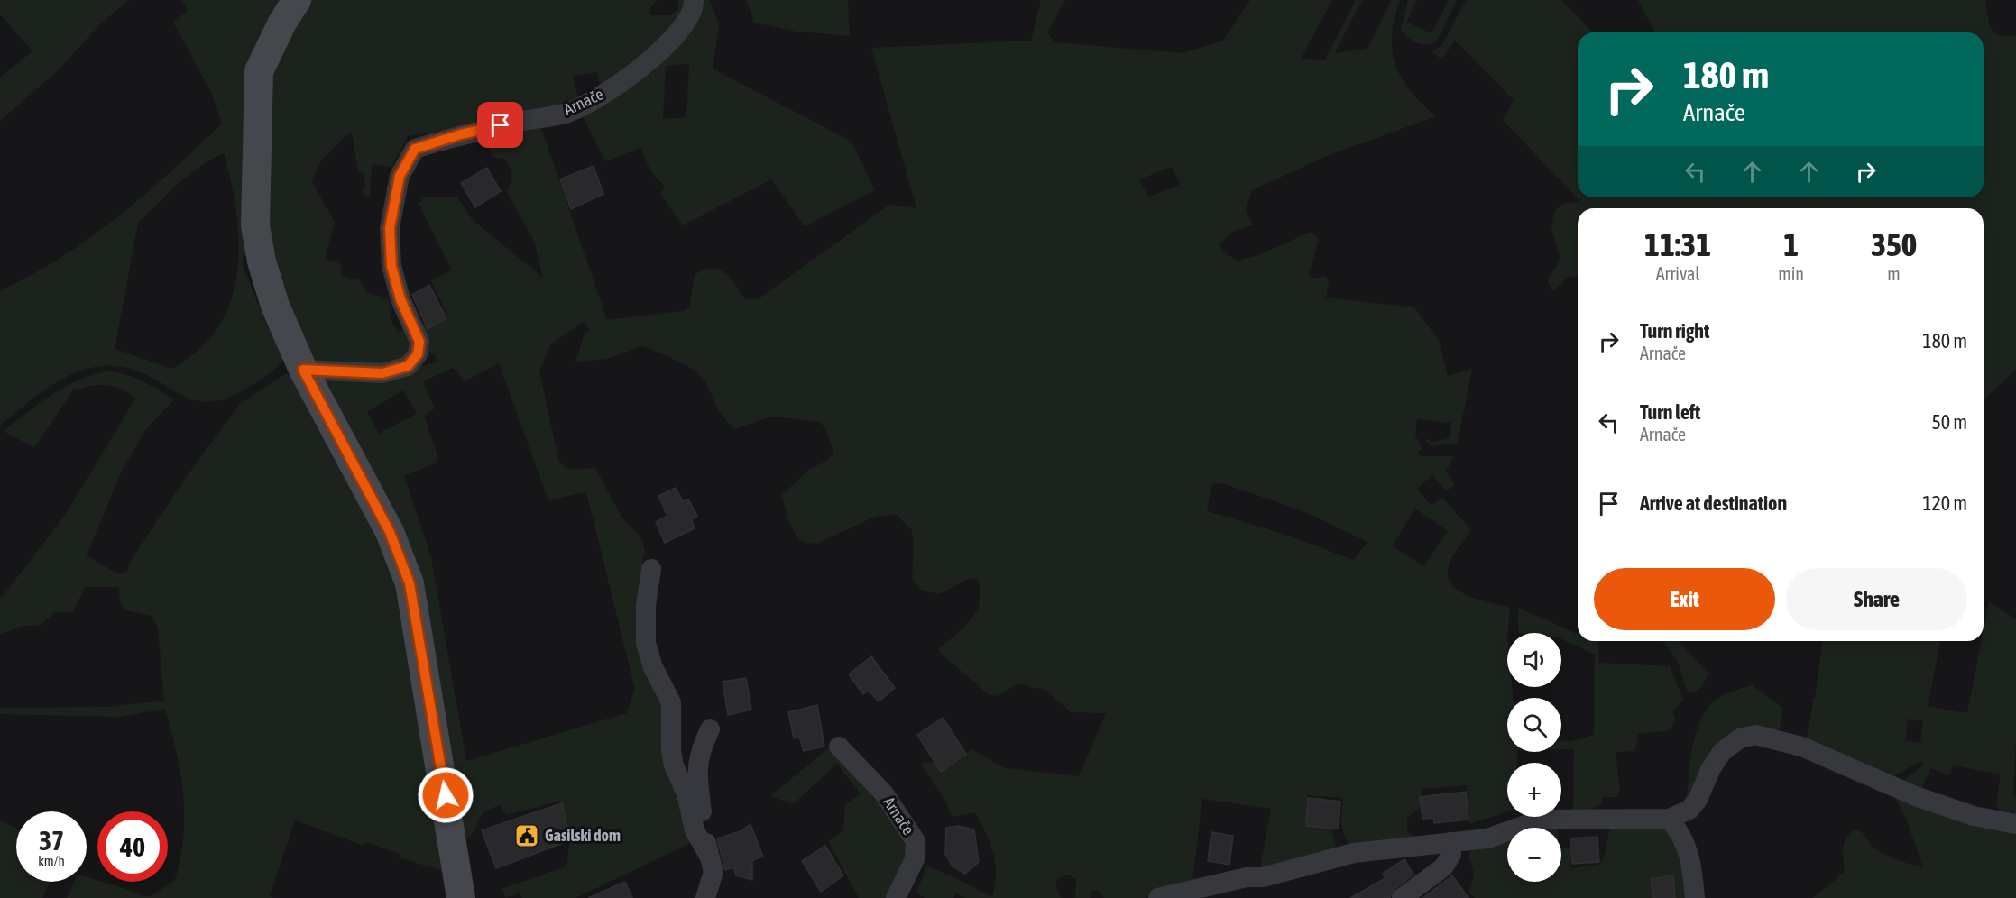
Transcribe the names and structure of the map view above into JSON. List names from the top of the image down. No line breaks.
{"streets":{"street":["Arnače"]},"places":{"public building":["Gasilski dom"]},"page":{"turn":["180 m","Arnače"],"eta":["11:31","Arrival","1","min","350","m"],"list":[{"name":"Turn right","note":"Arnače","value":"180 m"},{"name":"Turn left","note":"Arnače","value":"50 m"},{"name":"Arrive at destination","value":"120 m"}],"buttons":["Exit","Share"],"map_buttons":["+","−"],"speed":"37 km/h","limit":"40"}}
